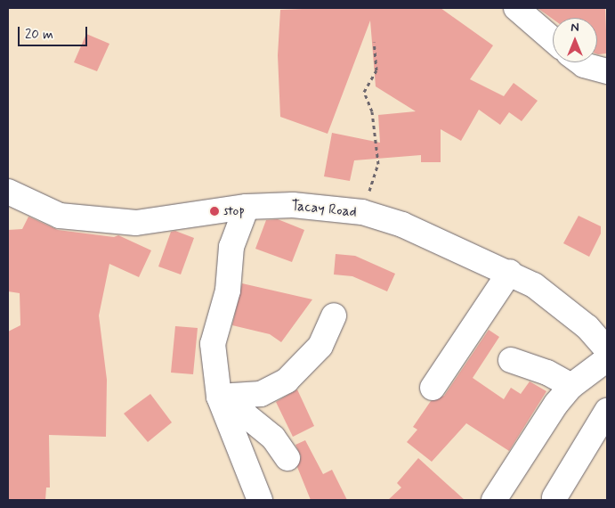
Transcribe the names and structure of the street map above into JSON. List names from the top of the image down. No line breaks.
{"streets":{"main road":["Tacay Road"]},"places":["stop"],"scale_bar":"20 m","north":"top"}
